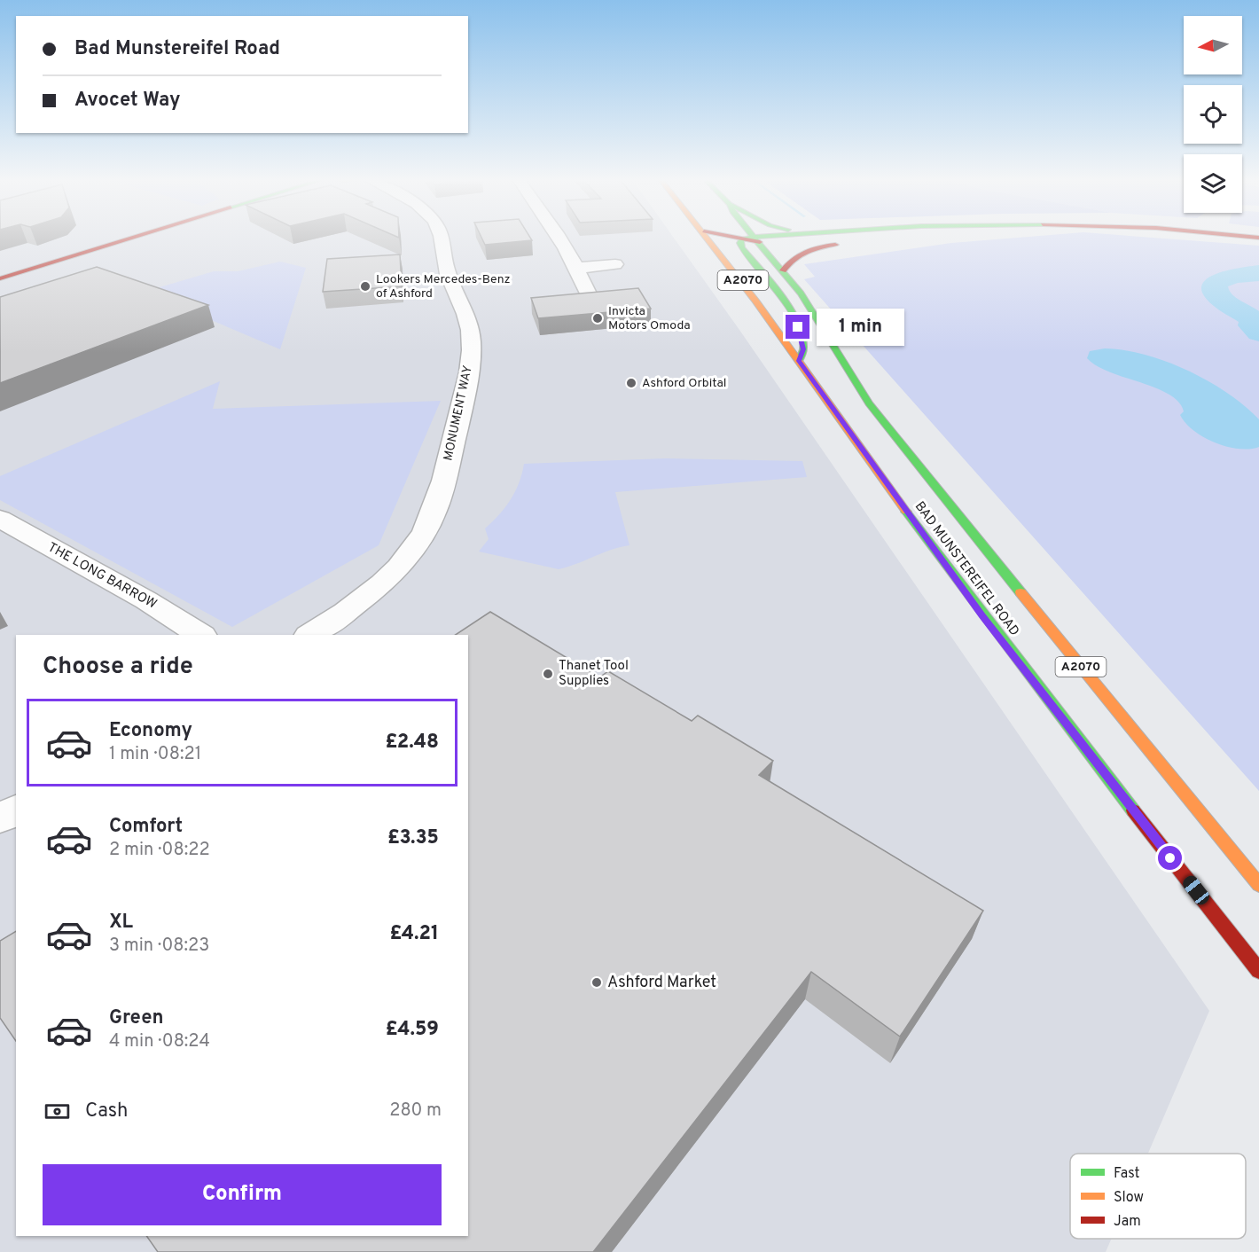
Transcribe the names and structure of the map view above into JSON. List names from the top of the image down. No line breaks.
{"streets":{"main road":["A2070","BAD MUNSTEREIFEL ROAD"],"street":["MONUMENT WAY","THE LONG BARROW"]},"places":["Lookers Mercedes-Benz of Ashford","Invicta Motors Omoda","Ashford Orbital","Thanet Tool Supplies","Ashford Market"],"legend":["Fast","Slow","Jam"],"north":"left","page":{"banner":["Bad Munstereifel Road","Avocet Way"],"bubble":"1 min","heading":"Choose a ride","list":[{"name":"Economy","note":"1 min · 08:21","value":"£2.48"},{"name":"Comfort","note":"2 min · 08:22","value":"£3.35"},{"name":"XL","note":"3 min · 08:23","value":"£4.21"},{"name":"Green","note":"4 min · 08:24","value":"£4.59"}],"pay":["Cash","280 m"],"buttons":"Confirm"}}
